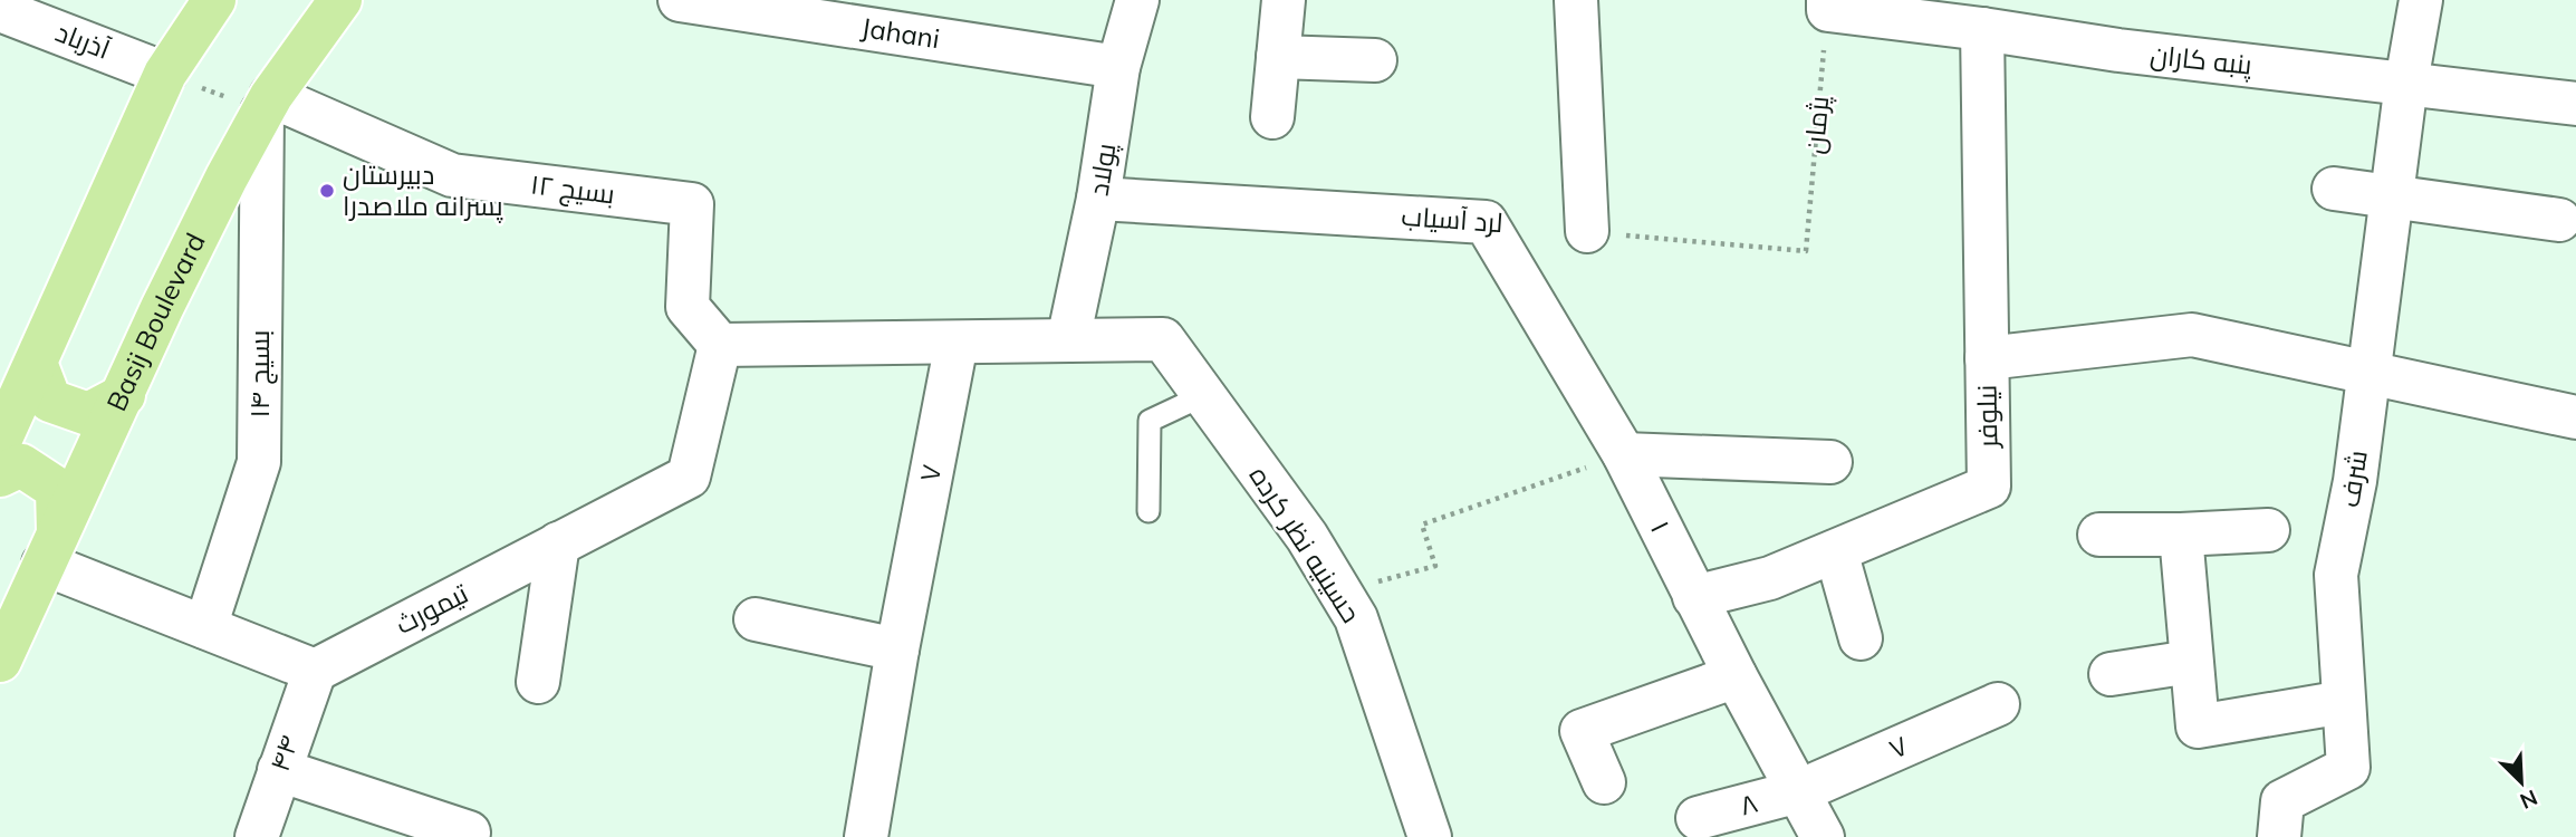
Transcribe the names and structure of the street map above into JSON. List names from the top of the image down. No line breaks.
{"streets":{"main road":["Basij Boulevard"],"street":["Jahani","آذرباد","پنبه کاران","پولاد","بسیج ۱۲","لرد آسیاب","بسیج ۱۴","نیلوفر","۷","شرف","۱","حسینیه نظر کرده","تیمورث","۴۴","۸"],"path":["پژمان"]},"crossings":[["Jahani","پولاد"],["پنبه کاران","پژمان"],["پنبه کاران","نیلوفر"],["پنبه کاران","شرف"],["پولاد","لرد آسیاب"],["پولاد","حسینیه نظر کرده"],["بسیج ۱۲","Basij Boulevard"],["بسیج ۱۲","بسیج ۱۴"],["بسیج ۱۲","تیمورث"],["لرد آسیاب","۱"],["Basij Boulevard","بسیج ۱۴"],["نیلوفر","۱"],["۷","۱"],["۷","۸"],["۱","۸"],["تیمورث","۴۴"]],"places":["دبیرستان پسرانه ملاصدرا"],"north":"bottom right"}
